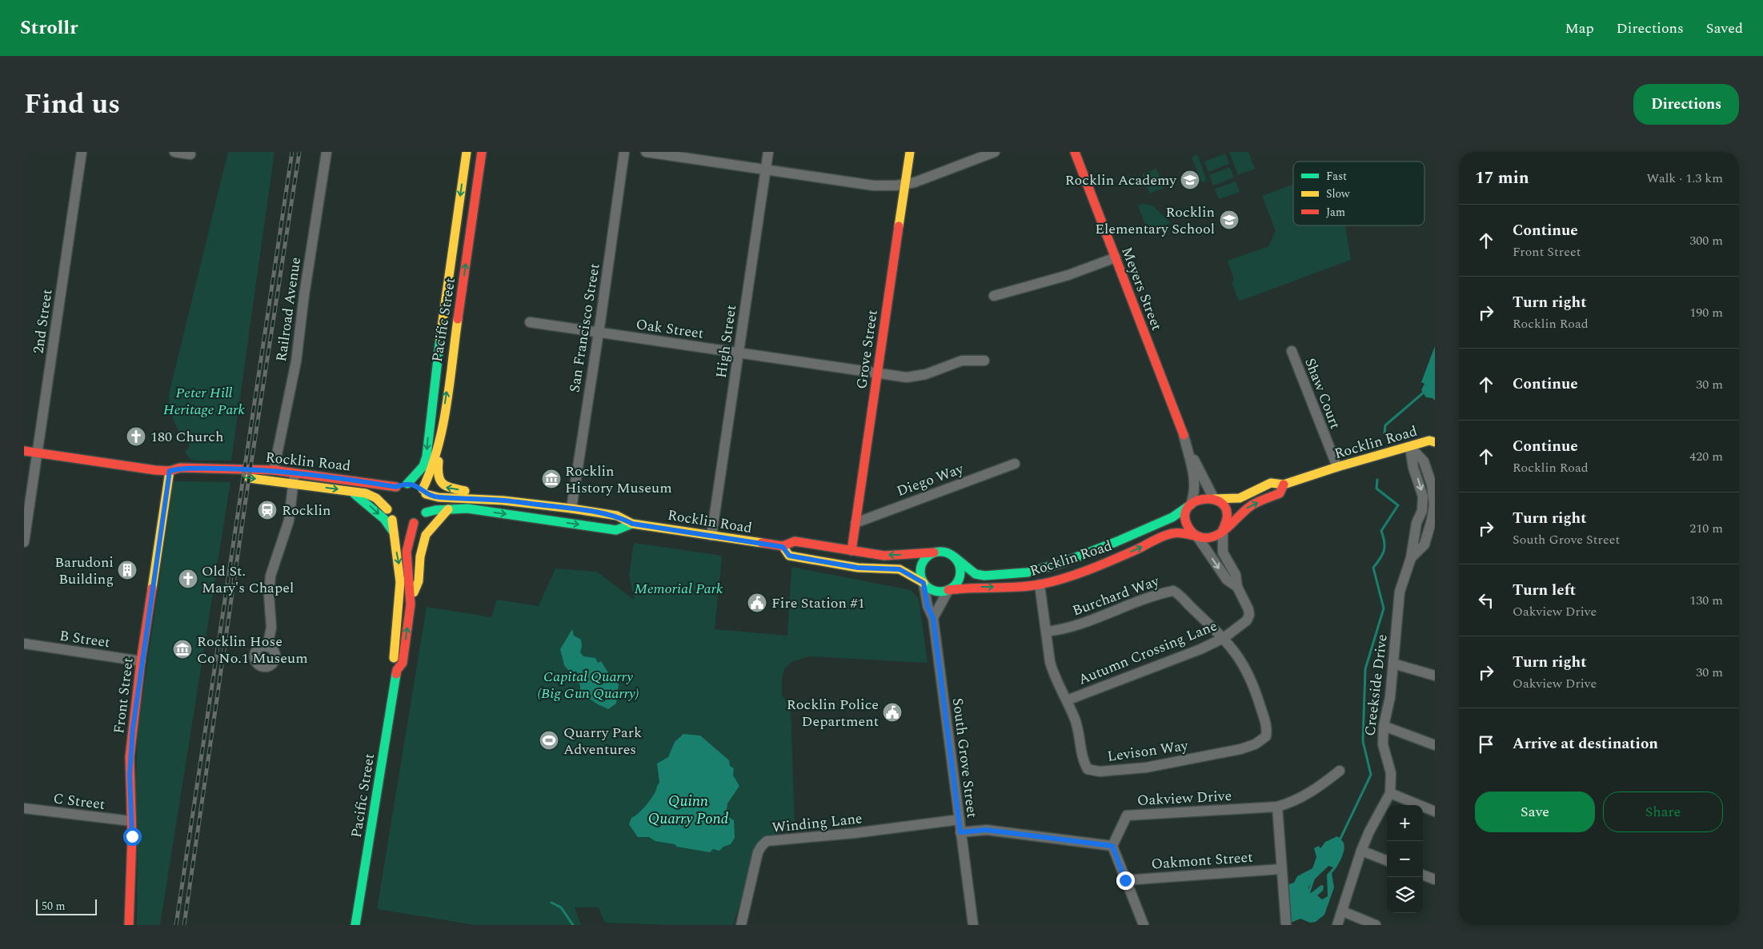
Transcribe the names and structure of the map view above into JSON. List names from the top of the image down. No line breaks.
{"streets":{"main road":["Meyers Street","Pacific Street","Grove Street","Rocklin Road","Front Street"],"street":["Railroad Avenue","2nd Street","San Francisco Street","Oak Street","High Street","Shaw Court","Diego Way","Burchard Way","B Street","Autumn Crossing Lane","Creekside Drive","Levison Way","South Grove Street","Oakview Drive","C Street","Winding Lane","Oakmont Street"]},"crossings":[["Meyers Street","Rocklin Road"],["Meyers Street","Autumn Crossing Lane"],["Railroad Avenue","Rocklin Road"],["Pacific Street","Rocklin Road"],["2nd Street","Rocklin Road"],["San Francisco Street","Oak Street"],["San Francisco Street","Rocklin Road"],["Oak Street","High Street"],["Oak Street","Grove Street"],["High Street","Rocklin Road"],["Grove Street","Rocklin Road"],["Grove Street","Diego Way"],["Shaw Court","Rocklin Road"],["Rocklin Road","Autumn Crossing Lane"],["Rocklin Road","Creekside Drive"],["Rocklin Road","Front Street"],["Rocklin Road","Levison Way"],["Rocklin Road","South Grove Street"],["Burchard Way","Autumn Crossing Lane"],["Burchard Way","Levison Way"],["B Street","Front Street"],["Autumn Crossing Lane","Levison Way"],["Front Street","C Street"],["South Grove Street","Winding Lane"]],"water":["Quinn Quarry Pond"],"parks":["Peter Hill Heritage Park","Memorial Park","Capital Quarry (Big Gun Quarry)"],"places":{"school or university":["Rocklin Academy","Rocklin Elementary School"],"church":["180 Church","Old St. Mary's Chapel"],"museum":["Rocklin History Museum","Rocklin Hose Co No.1 Museum"],"station":["Rocklin"],"building":["Barudoni Building"],"public building":["Fire Station #1","Rocklin Police Department"],"sports":["Quarry Park Adventures"]},"legend":["Fast","Slow","Jam"],"scale_bar":"50 m","page":{"header":"Strollr","nav":["Map","Directions","Saved"],"title":"Find us","buttons":["Directions",["Save","Share"]],"heading":["17 min","Walk · 1.3 km"],"list":[["Continue","Front Street","300 m"],["Turn right","Rocklin Road","190 m"],["Continue","30 m"],["Continue","Rocklin Road","420 m"],["Turn right","South Grove Street","210 m"],["Turn left","Oakview Drive","130 m"],["Turn right","Oakview Drive","30 m"],"Arrive at destination"],"map_buttons":["+","−"],"scale":"50 m"}}
